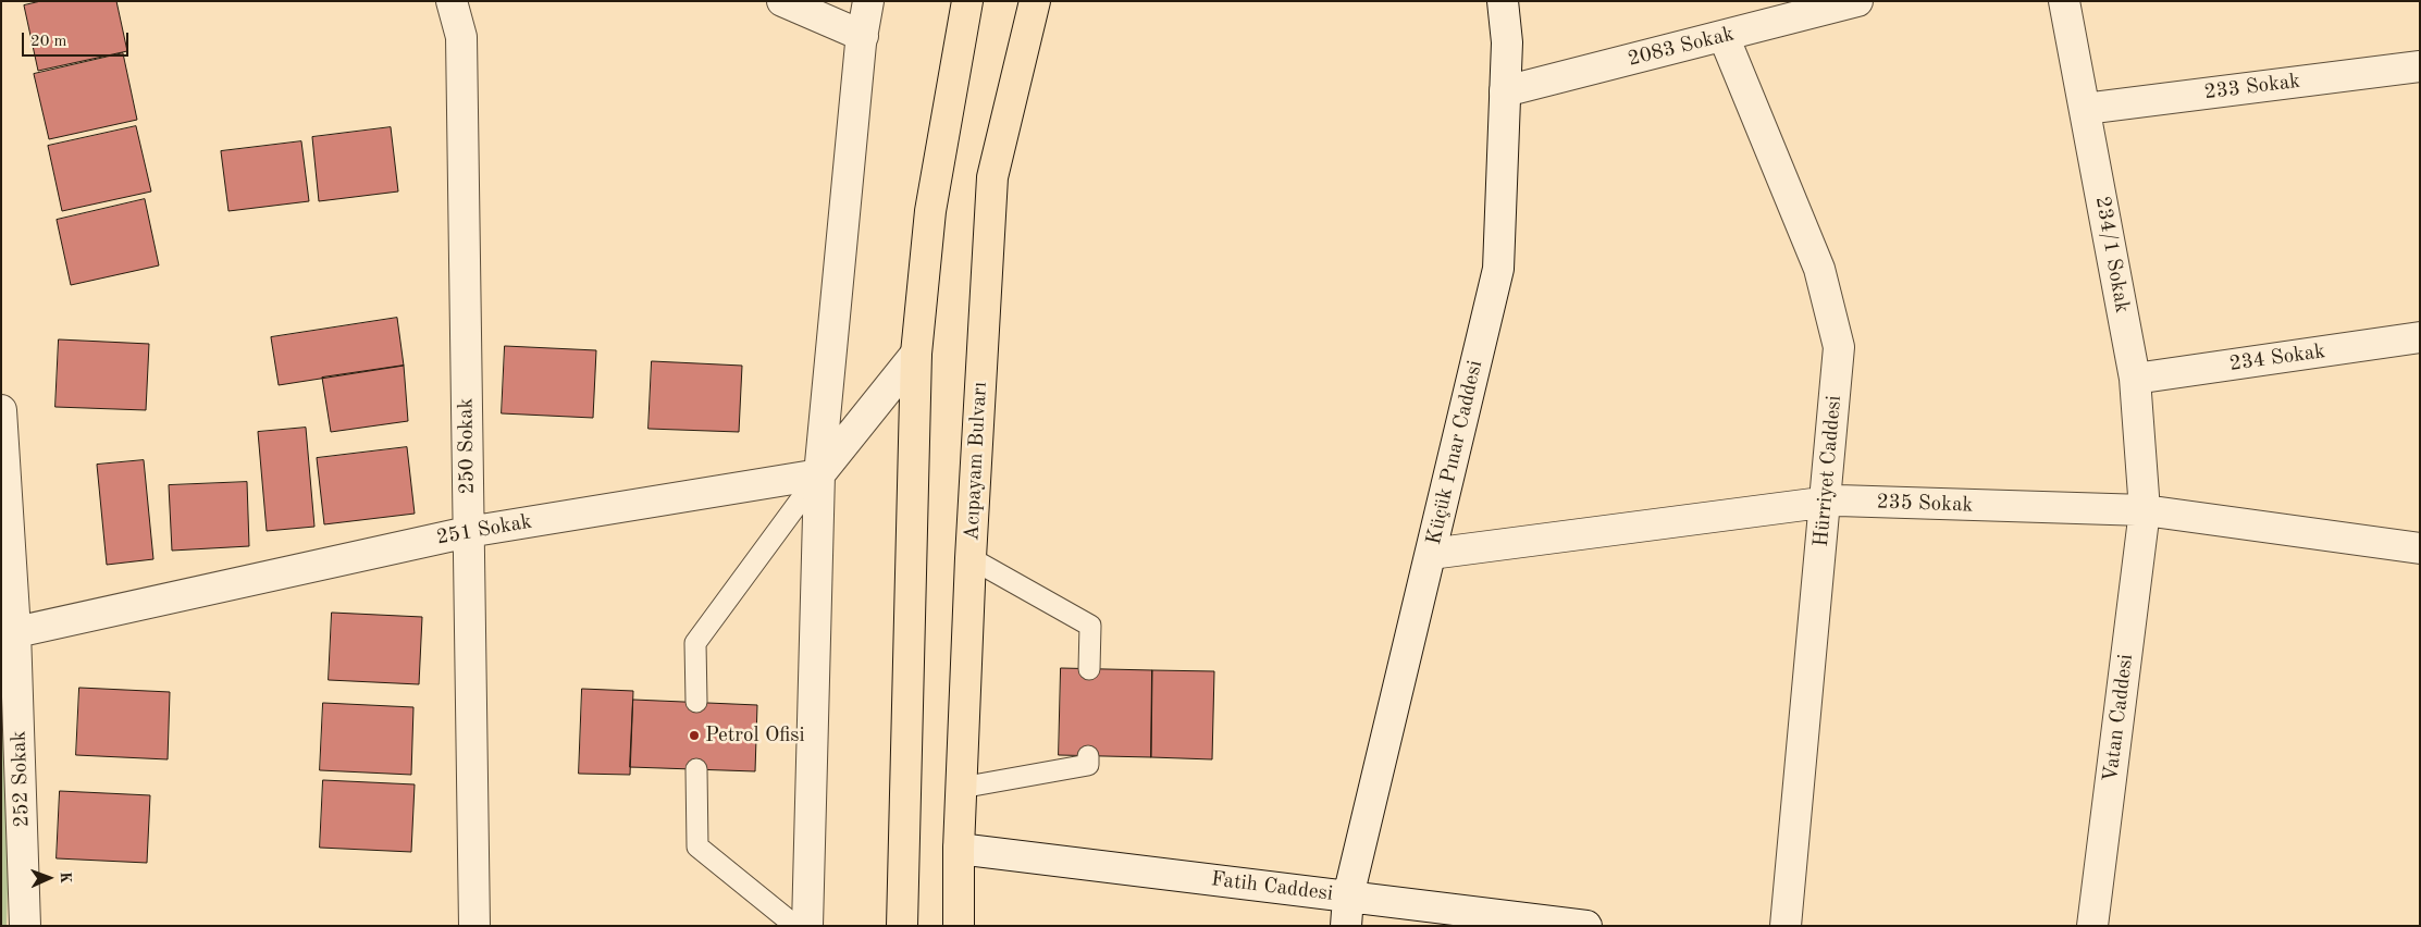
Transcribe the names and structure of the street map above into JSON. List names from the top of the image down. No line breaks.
{"streets":{"main road":["Acıpayam Bulvarı"],"street":["2083 Sokak","233 Sokak","234/1 Sokak","234 Sokak","250 Sokak","Küçük Pınar Caddesi","Hürriyet Caddesi","235 Sokak","251 Sokak","Vatan Caddesi","252 Sokak","Fatih Caddesi"]},"crossings":[["2083 Sokak","Küçük Pınar Caddesi"],["2083 Sokak","Hürriyet Caddesi"],["233 Sokak","234/1 Sokak"],["234/1 Sokak","234 Sokak"],["234/1 Sokak","235 Sokak"],["234/1 Sokak","Vatan Caddesi"],["250 Sokak","251 Sokak"],["Küçük Pınar Caddesi","235 Sokak"],["Küçük Pınar Caddesi","Fatih Caddesi"],["Acıpayam Bulvarı","Fatih Caddesi"],["Hürriyet Caddesi","235 Sokak"],["235 Sokak","Vatan Caddesi"],["251 Sokak","252 Sokak"]],"places":["Petrol Ofisi"],"scale_bar":"20 m","north":"right"}
